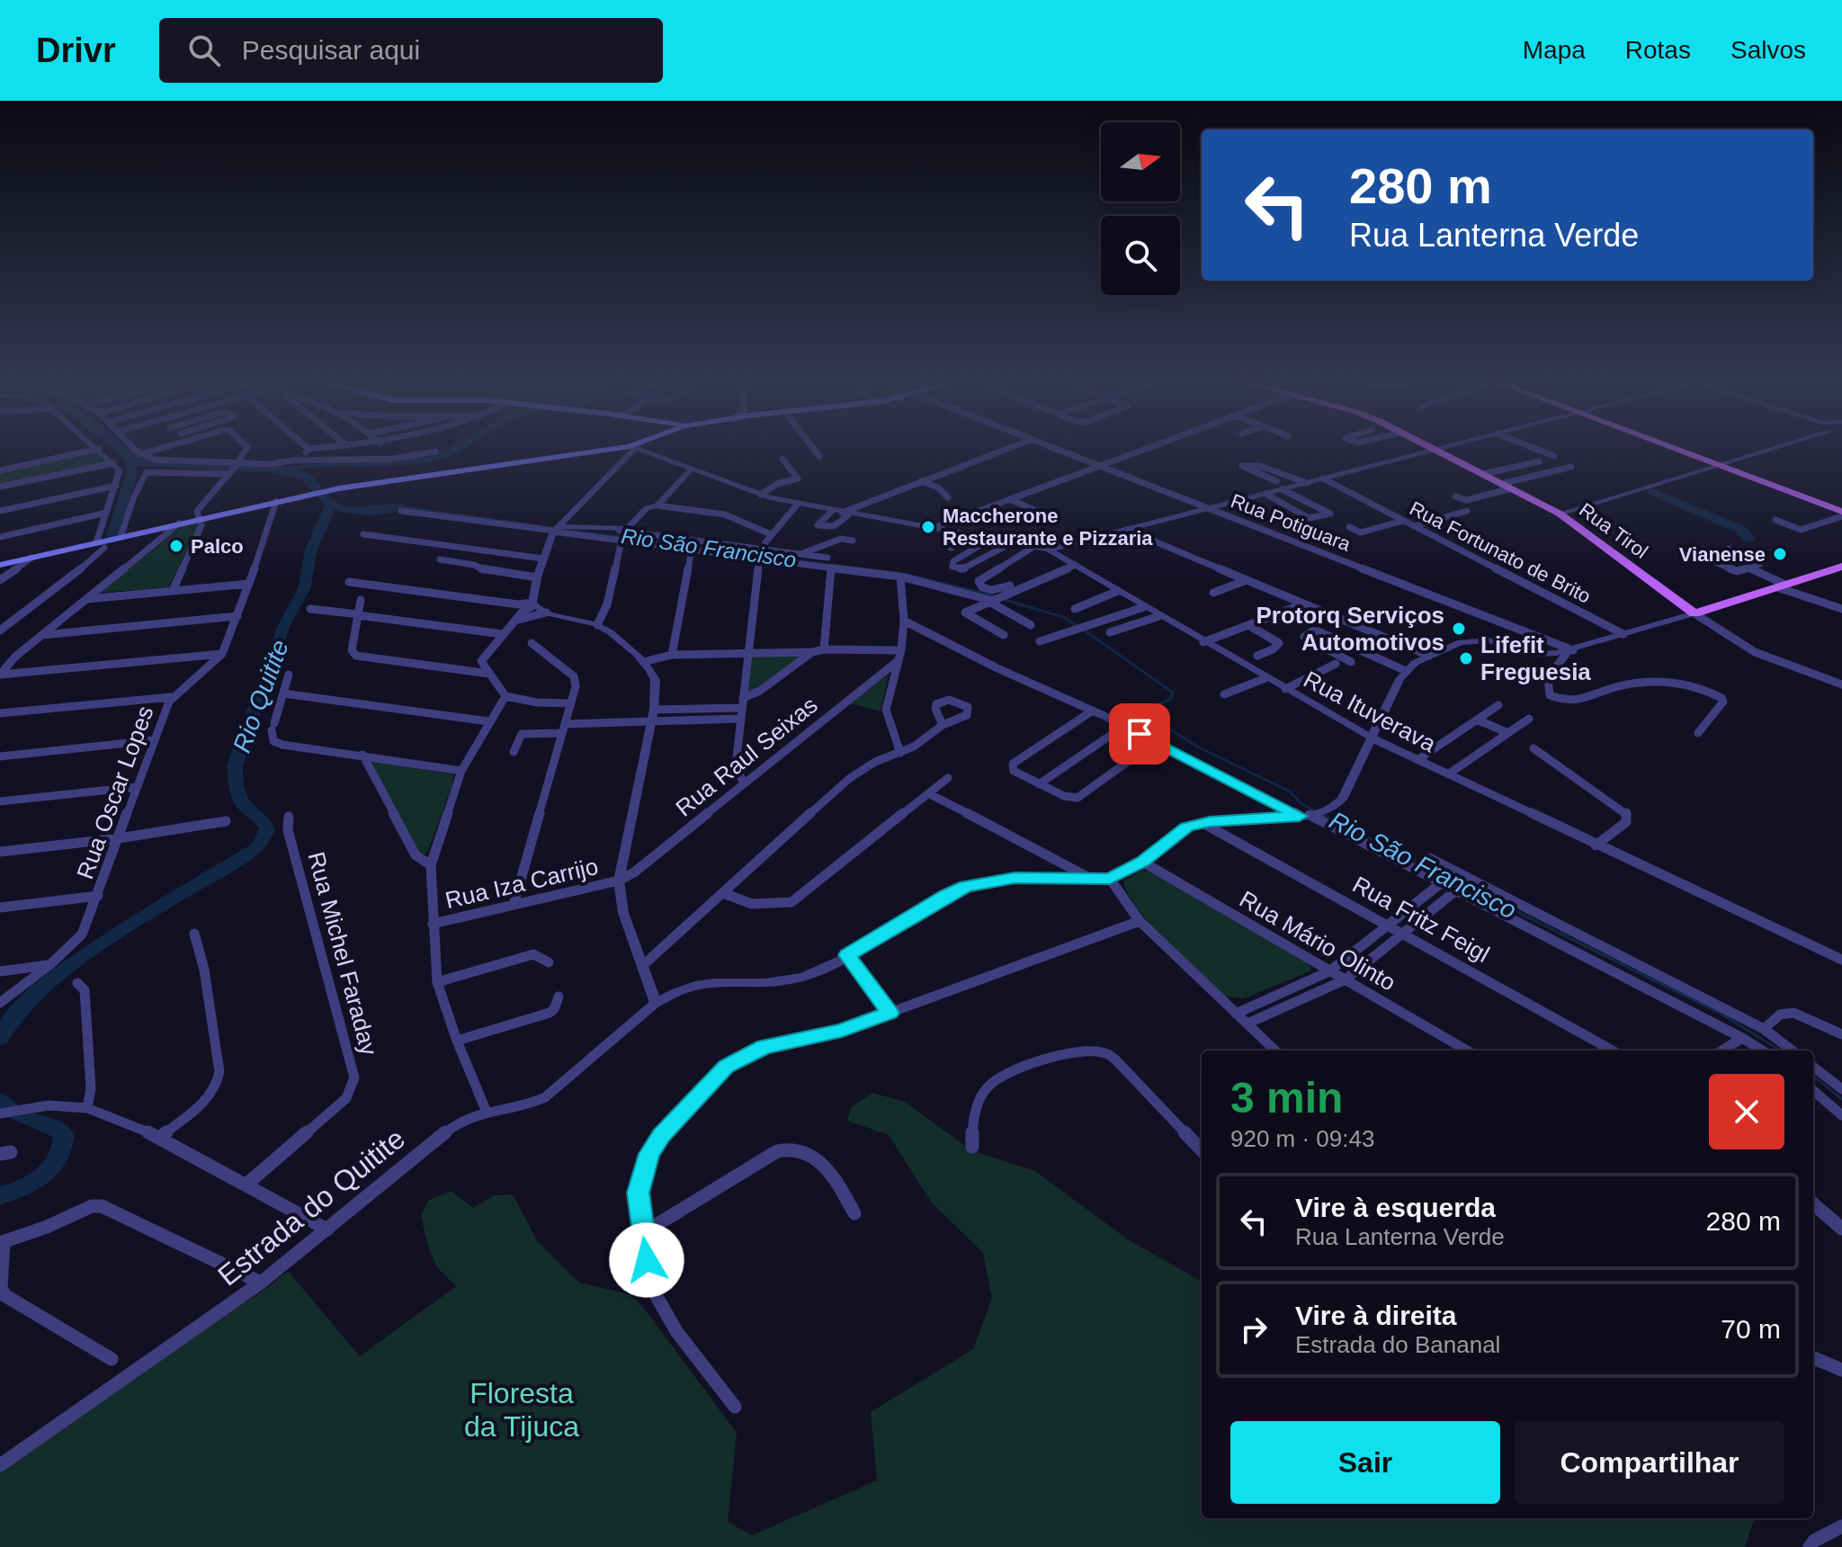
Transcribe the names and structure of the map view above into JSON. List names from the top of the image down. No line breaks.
{"streets":{"main road":["Rua Tirol"],"street":["Rua Potiguara","Rua Fortunato de Brito","Rua Ituverava","Rua Raul Seixas","Rua Oscar Lopes","Rua Iza Carrijo","Rua Fritz Feigl","Rua Mário Olinto","Rua Michel Faraday","Estrada do Quitite"]},"crossings":[["Rua Raul Seixas","Rua Iza Carrijo"]],"water":["Rio São Francisco","Rio Quitite"],"parks":["Floresta da Tijuca"],"places":["Maccherone Restaurante e Pizzaria","Palco","Vianense","Protorq Serviços Automotivos","Lifefit Freguesia"],"north":"right","page":{"header":"Drivr","search":"Pesquisar aqui","nav":["Mapa","Rotas","Salvos"],"turn":["280 m","Rua Lanterna Verde"],"heading":["3 min","920 m · 09:43"],"list":[{"name":"Vire à esquerda","note":"Rua Lanterna Verde","value":"280 m"},{"name":"Vire à direita","note":"Estrada do Bananal","value":"70 m"}],"buttons":["Sair","Compartilhar"]}}
